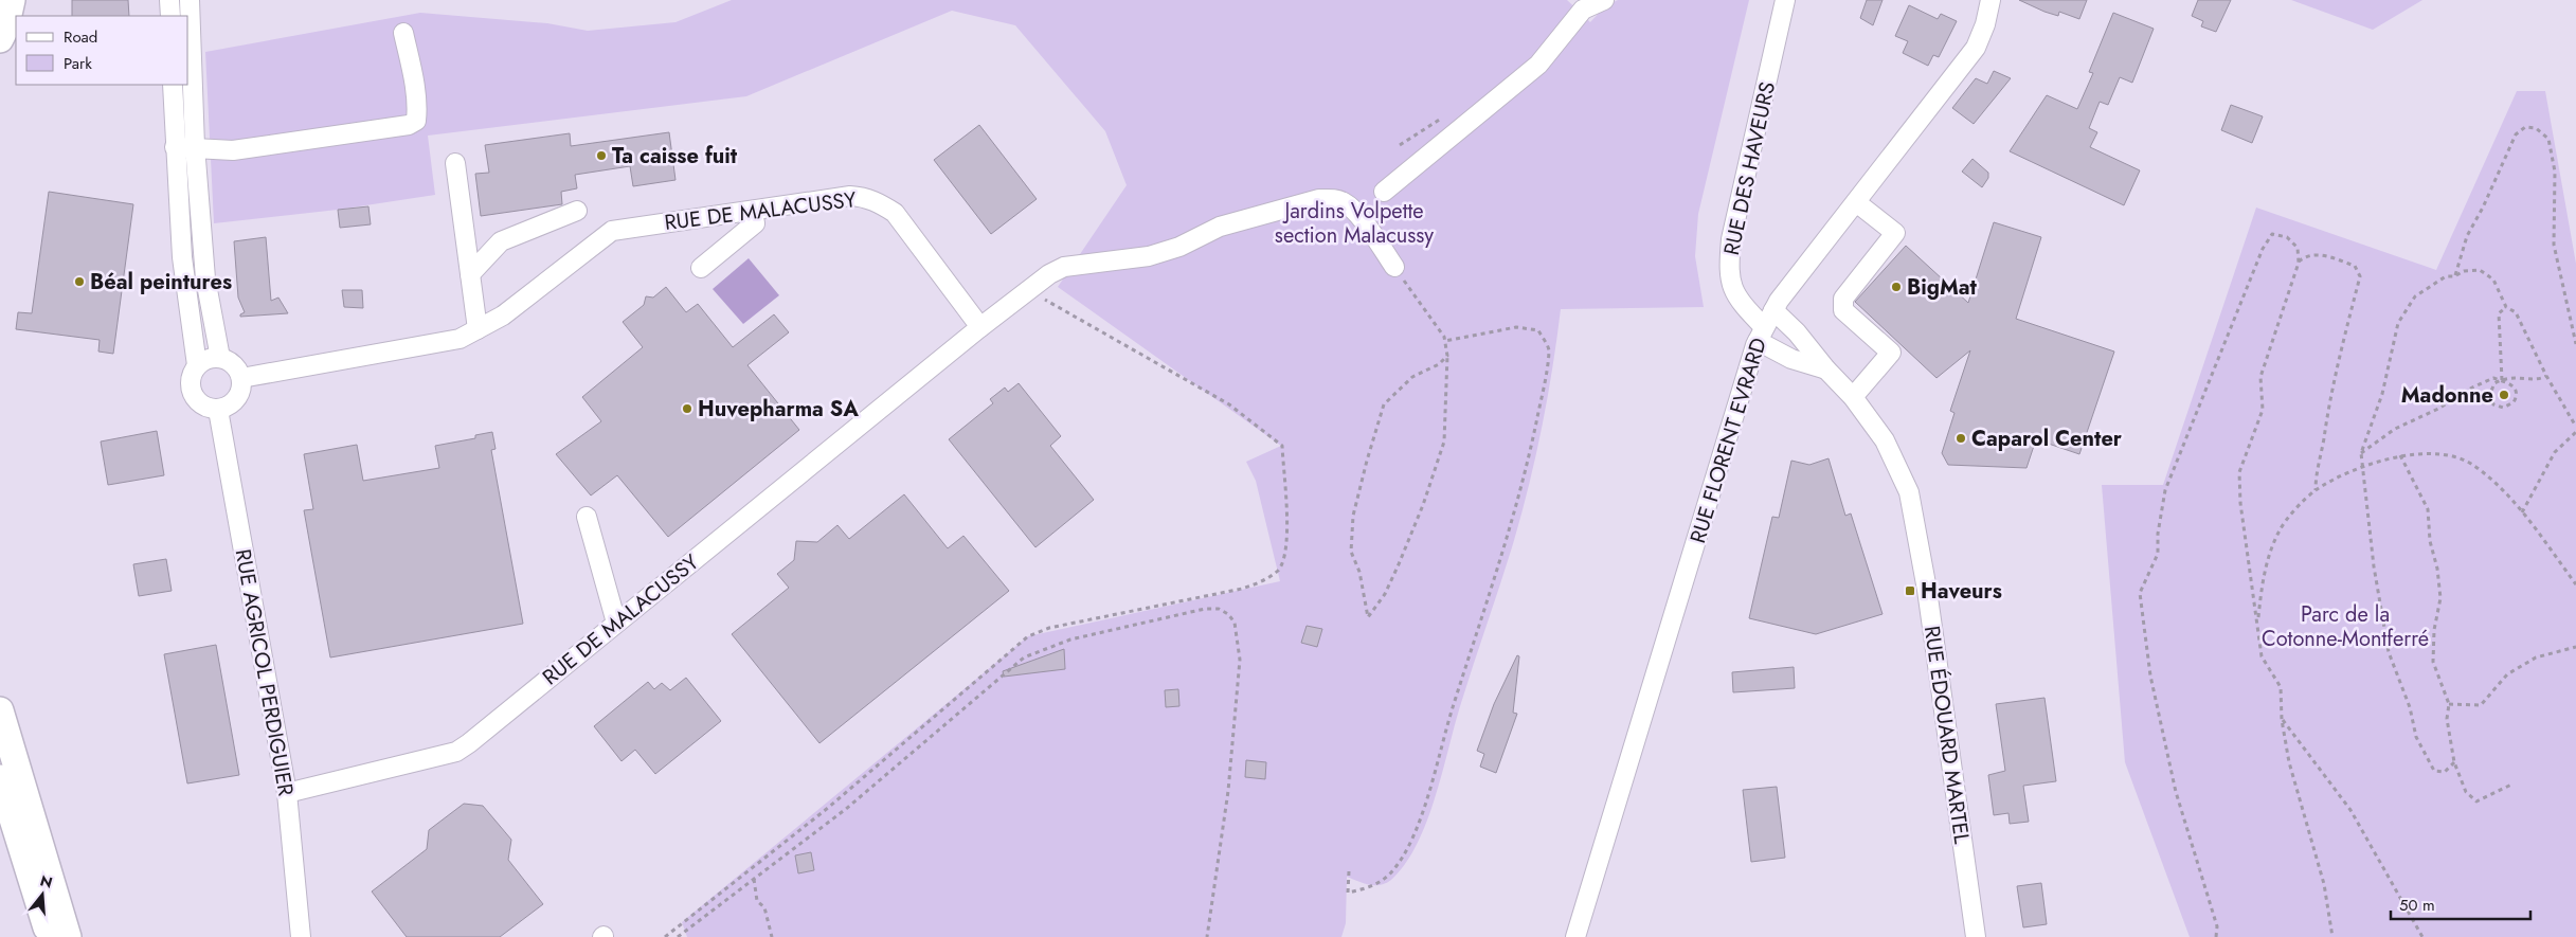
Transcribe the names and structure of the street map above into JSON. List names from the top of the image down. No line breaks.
{"streets":{"street":["RUE DES HAVEURS","RUE DE MALACUSSY","RUE FLORENT EVRARD","RUE AGRICOL PERDIGUIER","RUE ÉDOUARD MARTEL"]},"crossings":[["RUE DES HAVEURS","RUE FLORENT EVRARD"],["RUE DES HAVEURS","RUE ÉDOUARD MARTEL"],["RUE DE MALACUSSY","RUE AGRICOL PERDIGUIER"],["RUE FLORENT EVRARD","RUE ÉDOUARD MARTEL"]],"parks":["Jardins Volpette section Malacussy","Parc de la Cotonne-Montferré"],"places":{"other":["Ta caisse fuit","Béal peintures","BigMat","Madonne","Huvepharma SA","Caparol Center"],"transit":["Haveurs"]},"legend":["Road","Park"],"scale_bar":"50 m","north":"top"}
